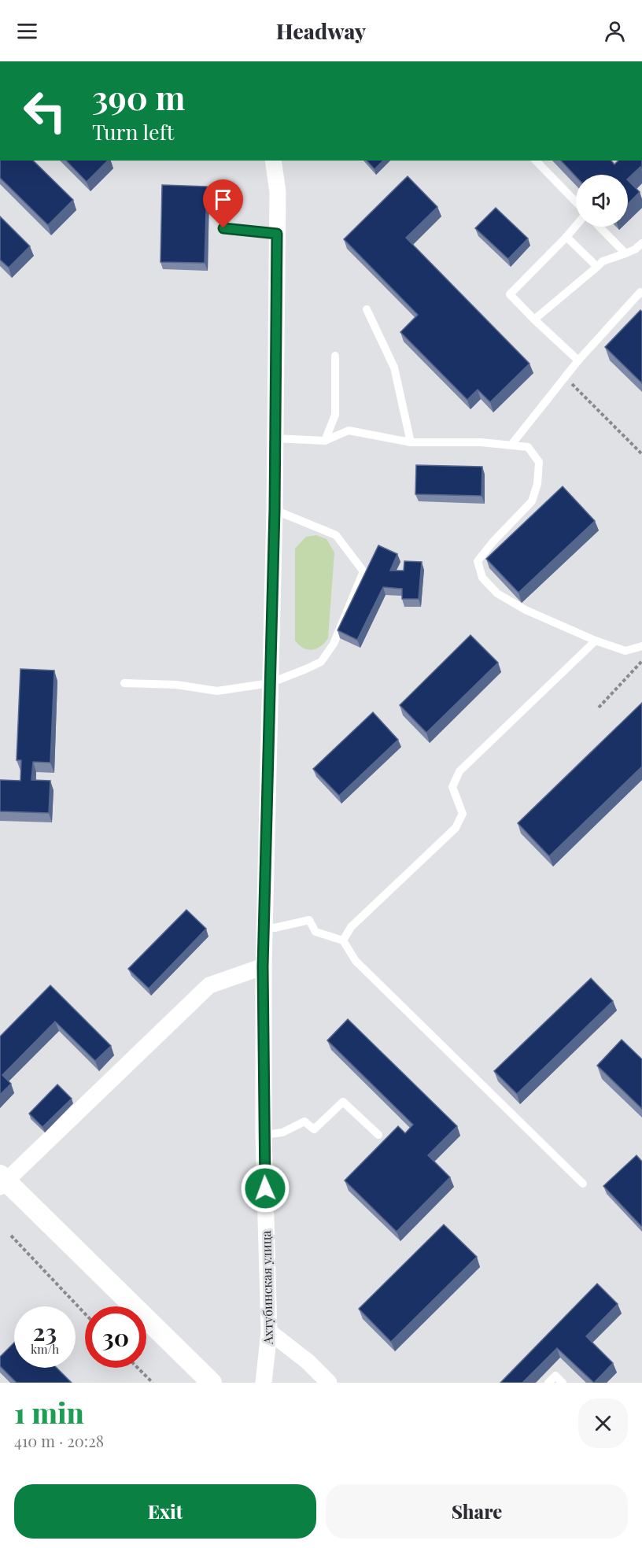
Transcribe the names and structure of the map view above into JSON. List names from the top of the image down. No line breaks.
{"streets":{"street":["Ахтубинская улица"]},"page":{"header":"Headway","turn":["390 m","Turn left"],"speed":"23 km/h","limit":"30","heading":["1 min","410 m · 20:28"],"buttons":["Exit","Share"]}}
